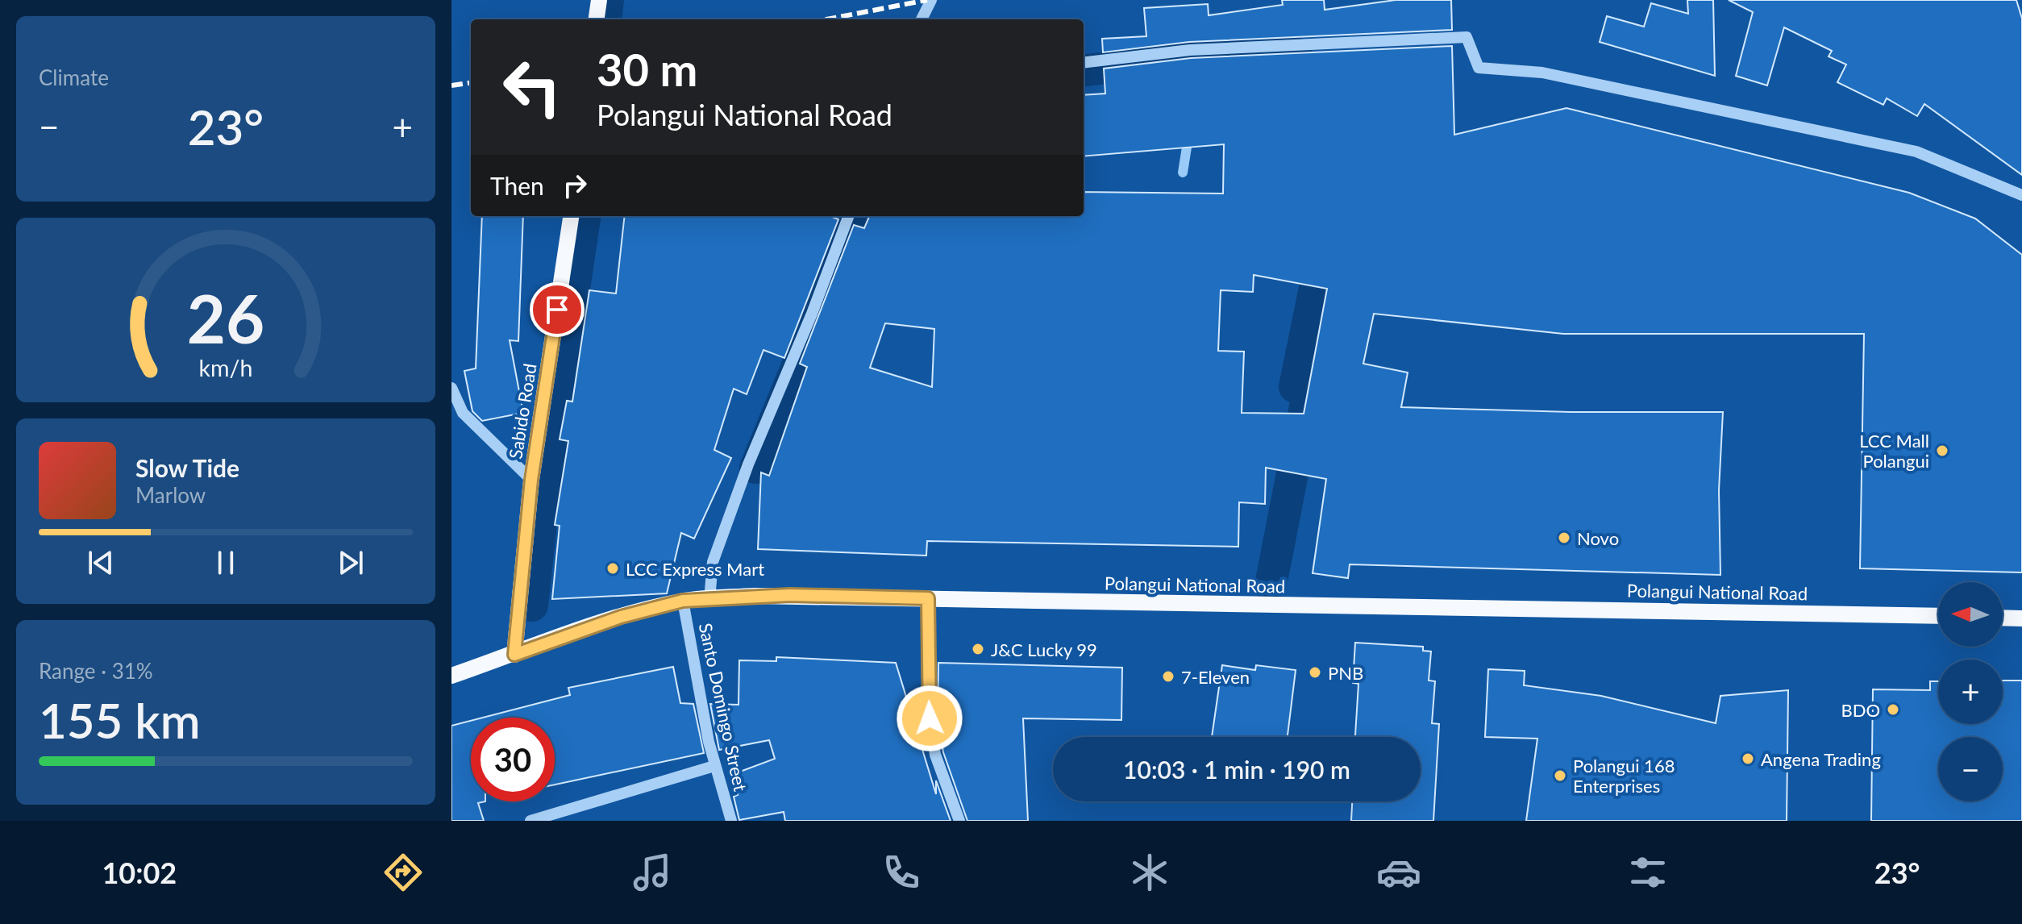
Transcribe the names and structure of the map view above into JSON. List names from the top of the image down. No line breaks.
{"streets":{"main road":["Sabido Road","Polangui National Road"],"street":["Santo Domingo Street"]},"crossings":[["Sabido Road","Polangui National Road"],["Polangui National Road","Santo Domingo Street"]],"places":["LCC Mall Polangui","Novo","LCC Express Mart","J&C Lucky 99","PNB","7-Eleven","BDO","Angena Trading","Polangui 168 Enterprises"],"north":"left","page":{"tile":["Climate",["Range · 31%","155 km"]],"turn":["30 m","Polangui National Road"],"heat":["−","23°","+"],"then":"Then","song":["Slow Tide","Marlow"],"map_buttons":["+","−"],"limit":"30","trip":"10:03 · 1 min · 190 m","tabs":["10:02","23°"],"gauge":["26","km/h"]}}
